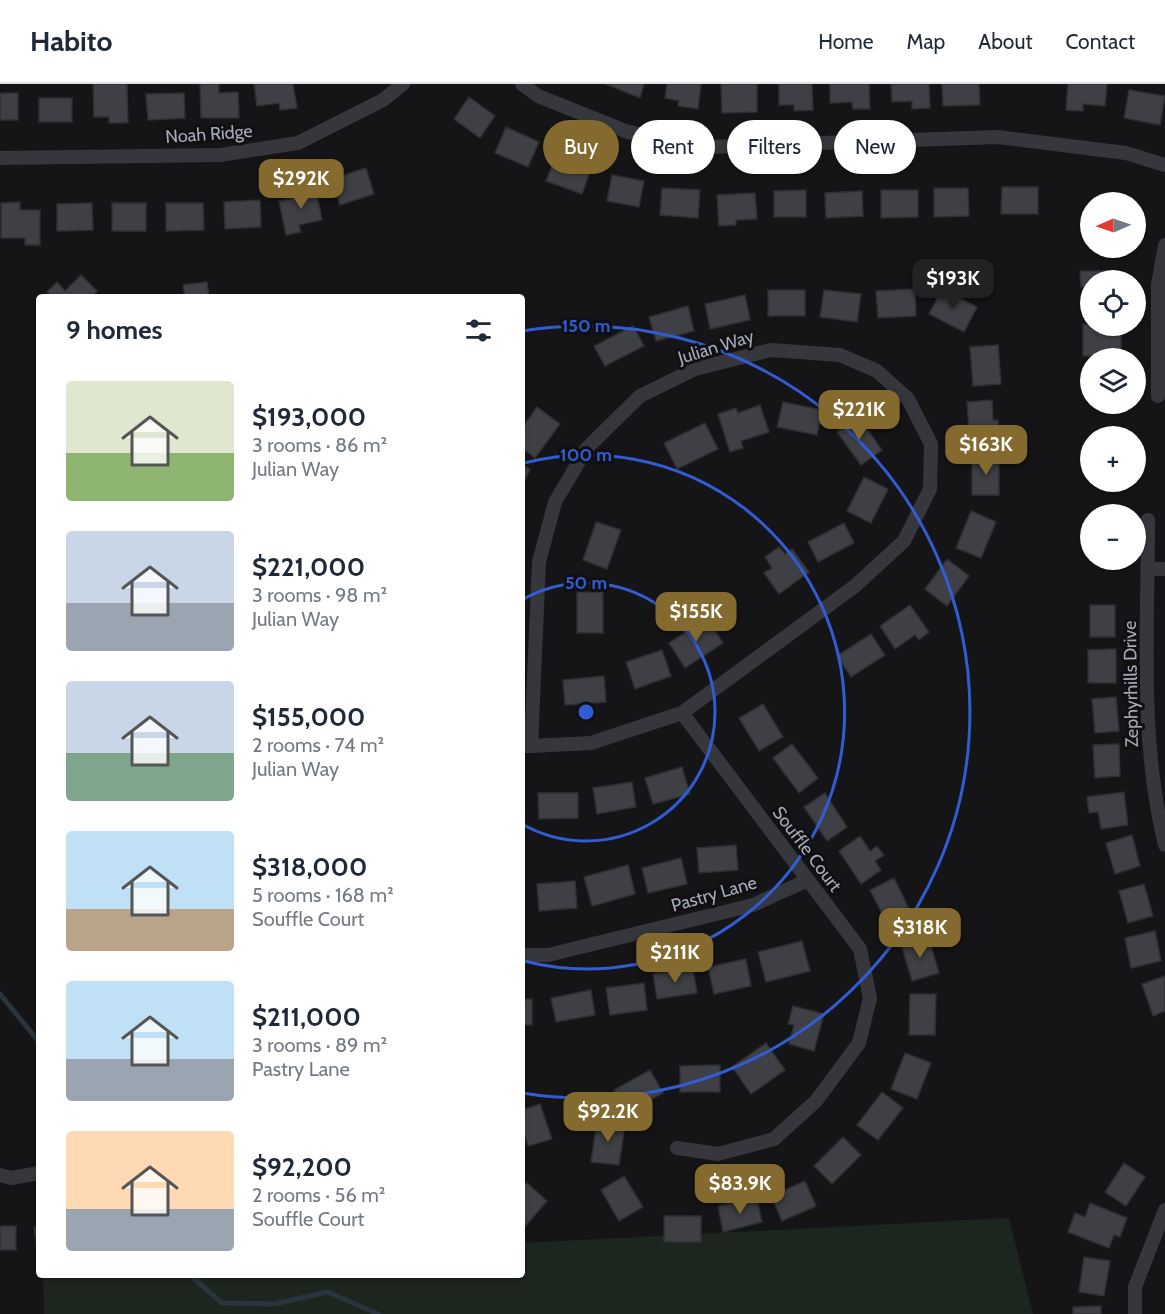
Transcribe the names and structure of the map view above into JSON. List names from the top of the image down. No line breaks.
{"streets":{"street":["Noah Ridge","Julian Way","Zephyrhills Drive","Souffle Court","Pastry Lane"]},"crossings":[["Julian Way","Souffle Court"],["Souffle Court","Pastry Lane"]],"north":"left","page":{"header":"Habito","nav":["Home","Map","About","Contact"],"chip":["Buy","Rent","Filters","New"],"price":["$292K","$193K","$221K","$163K","$155K","$318K","$211K","$92.2K","$83.9K"],"map_buttons":["+","−"],"heading":"9 homes","list":[{"name":"$193,000","note":"3 rooms · 86 m² · Julian Way"},{"name":"$221,000","note":"3 rooms · 98 m² · Julian Way"},{"name":"$155,000","note":"2 rooms · 74 m² · Julian Way"},{"name":"$318,000","note":"5 rooms · 168 m² · Souffle Court"},{"name":"$211,000","note":"3 rooms · 89 m² · Pastry Lane"},{"name":"$92,200","note":"2 rooms · 56 m² · Souffle Court"}]},"rings":["150 m","100 m","50 m"]}
